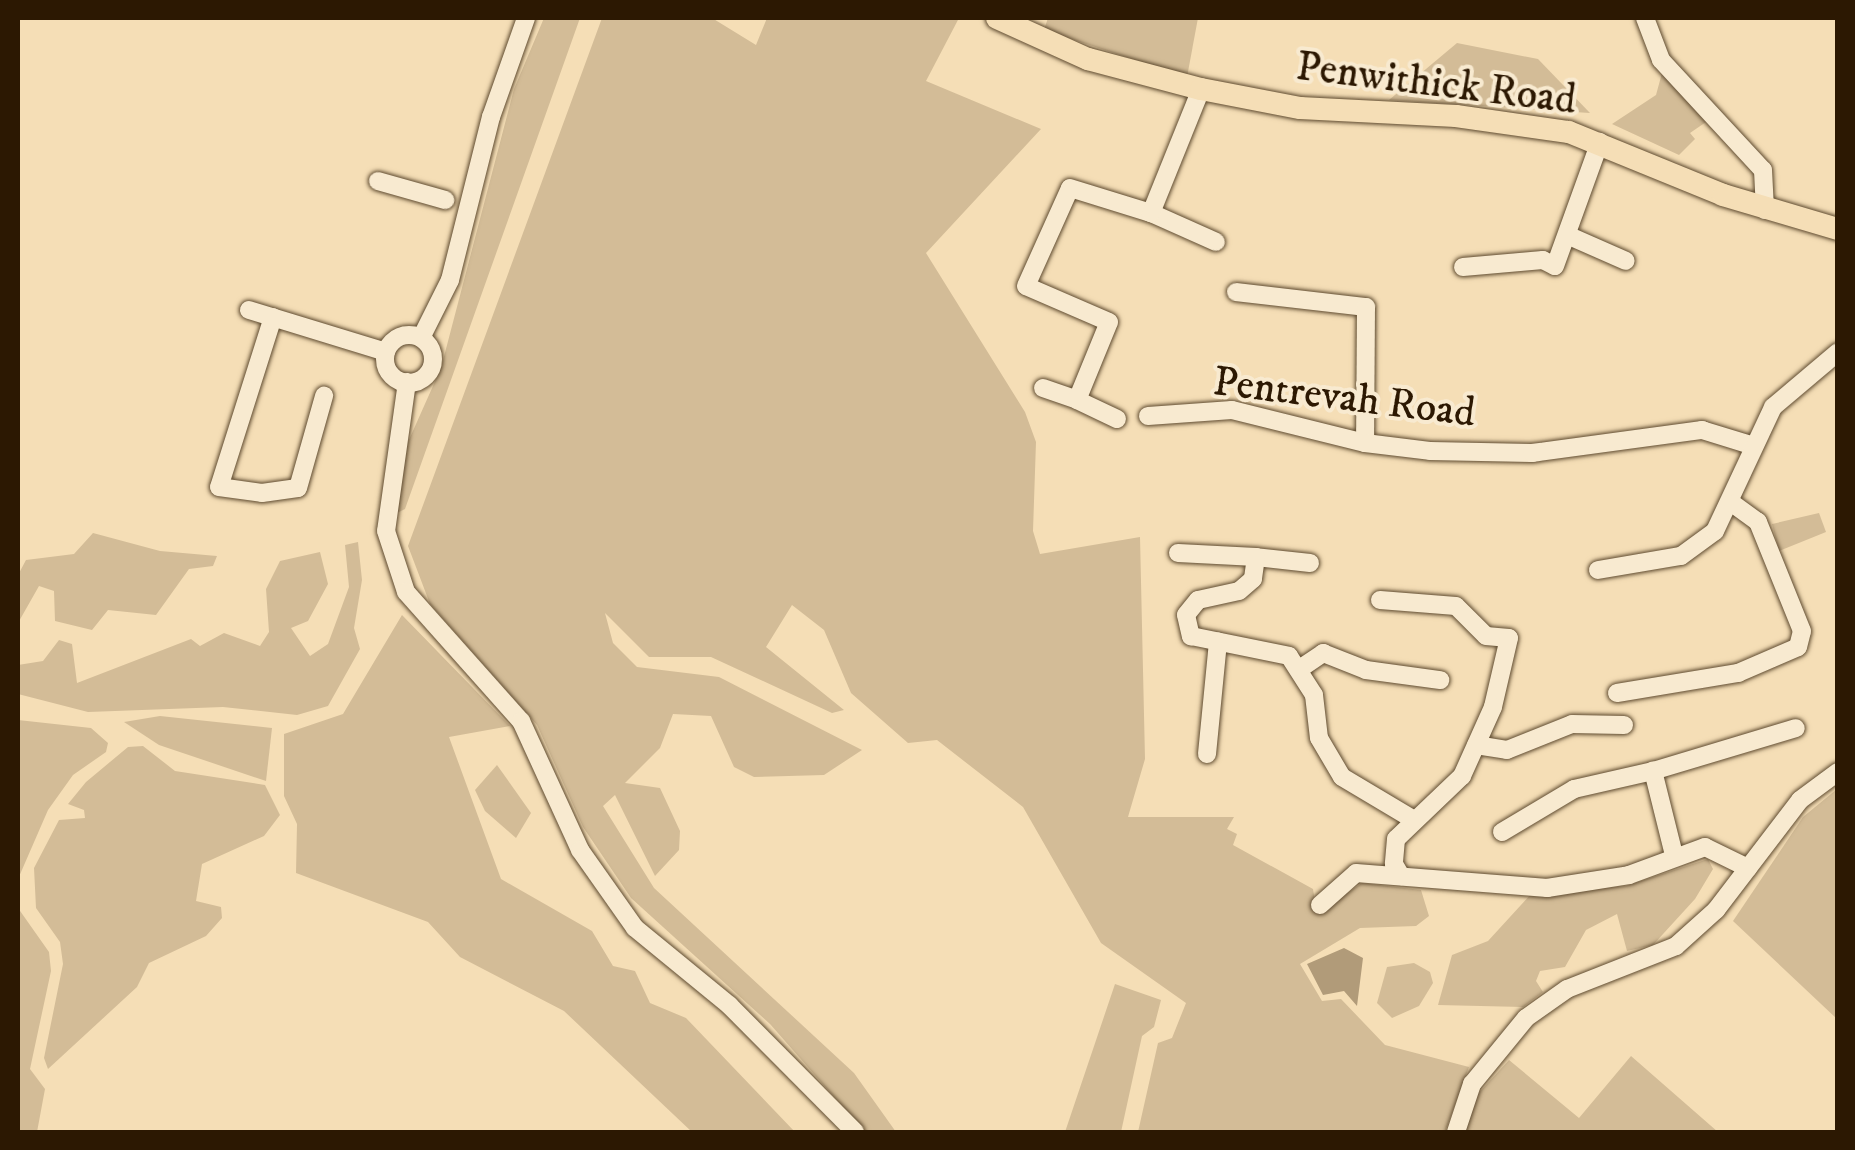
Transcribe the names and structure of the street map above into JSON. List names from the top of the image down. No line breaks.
{"streets":{"main road":["Penwithick Road"],"street":["Pentrevah Road"]}}
